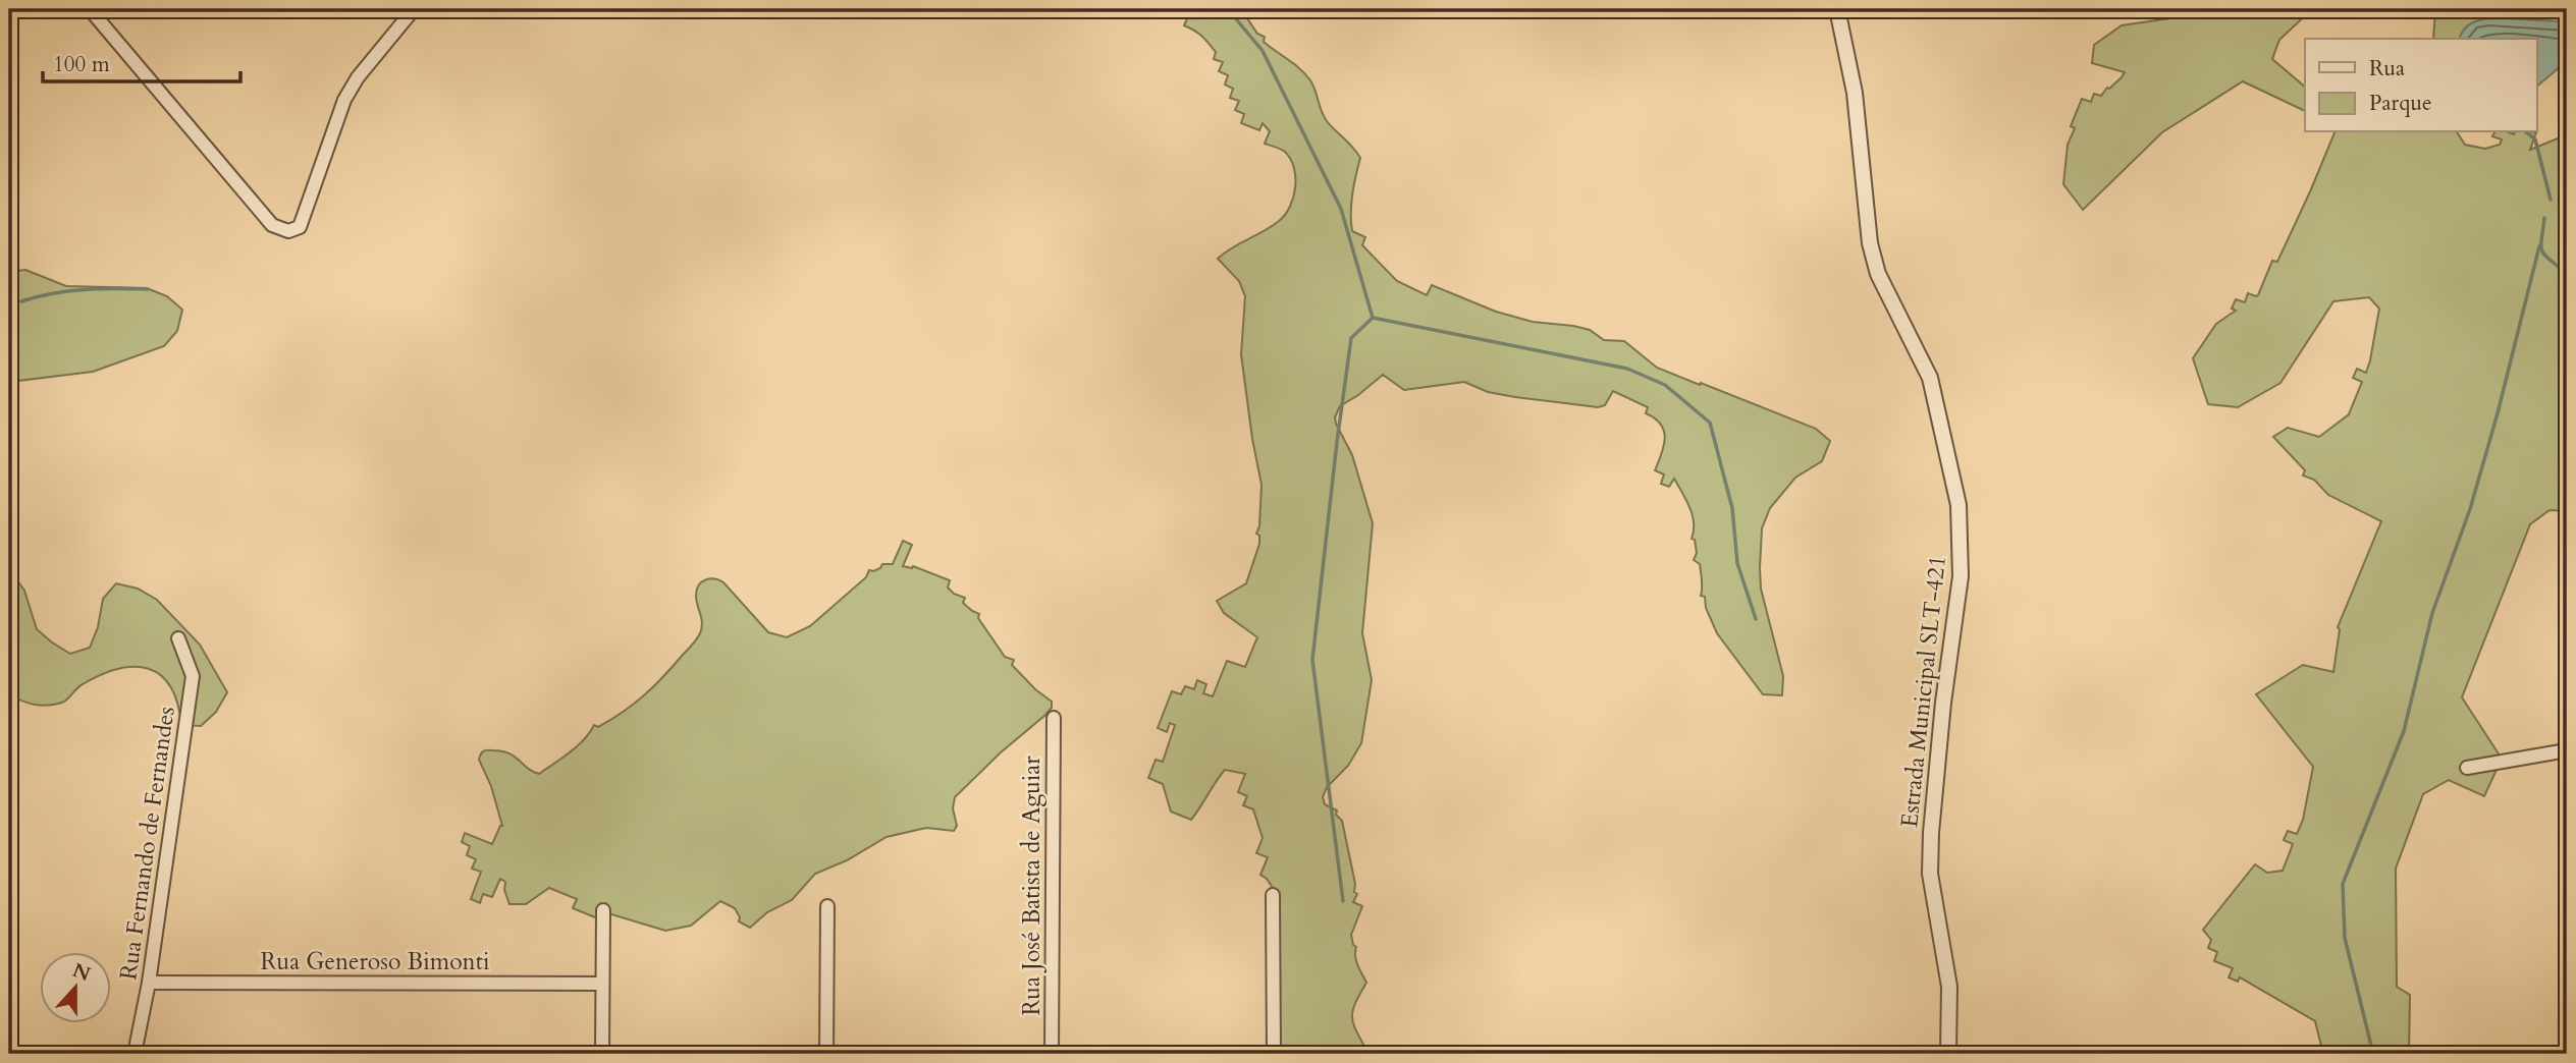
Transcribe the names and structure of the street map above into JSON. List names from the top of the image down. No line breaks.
{"streets":{"street":["Estrada Municipal SLT-421","Rua Fernando de Fernandes","Rua José Batista de Aguiar","Rua Generoso Bimonti"]},"crossings":[["Rua Fernando de Fernandes","Rua Generoso Bimonti"]],"legend":["Rua","Parque"],"scale_bar":"100 m","north":"top"}
